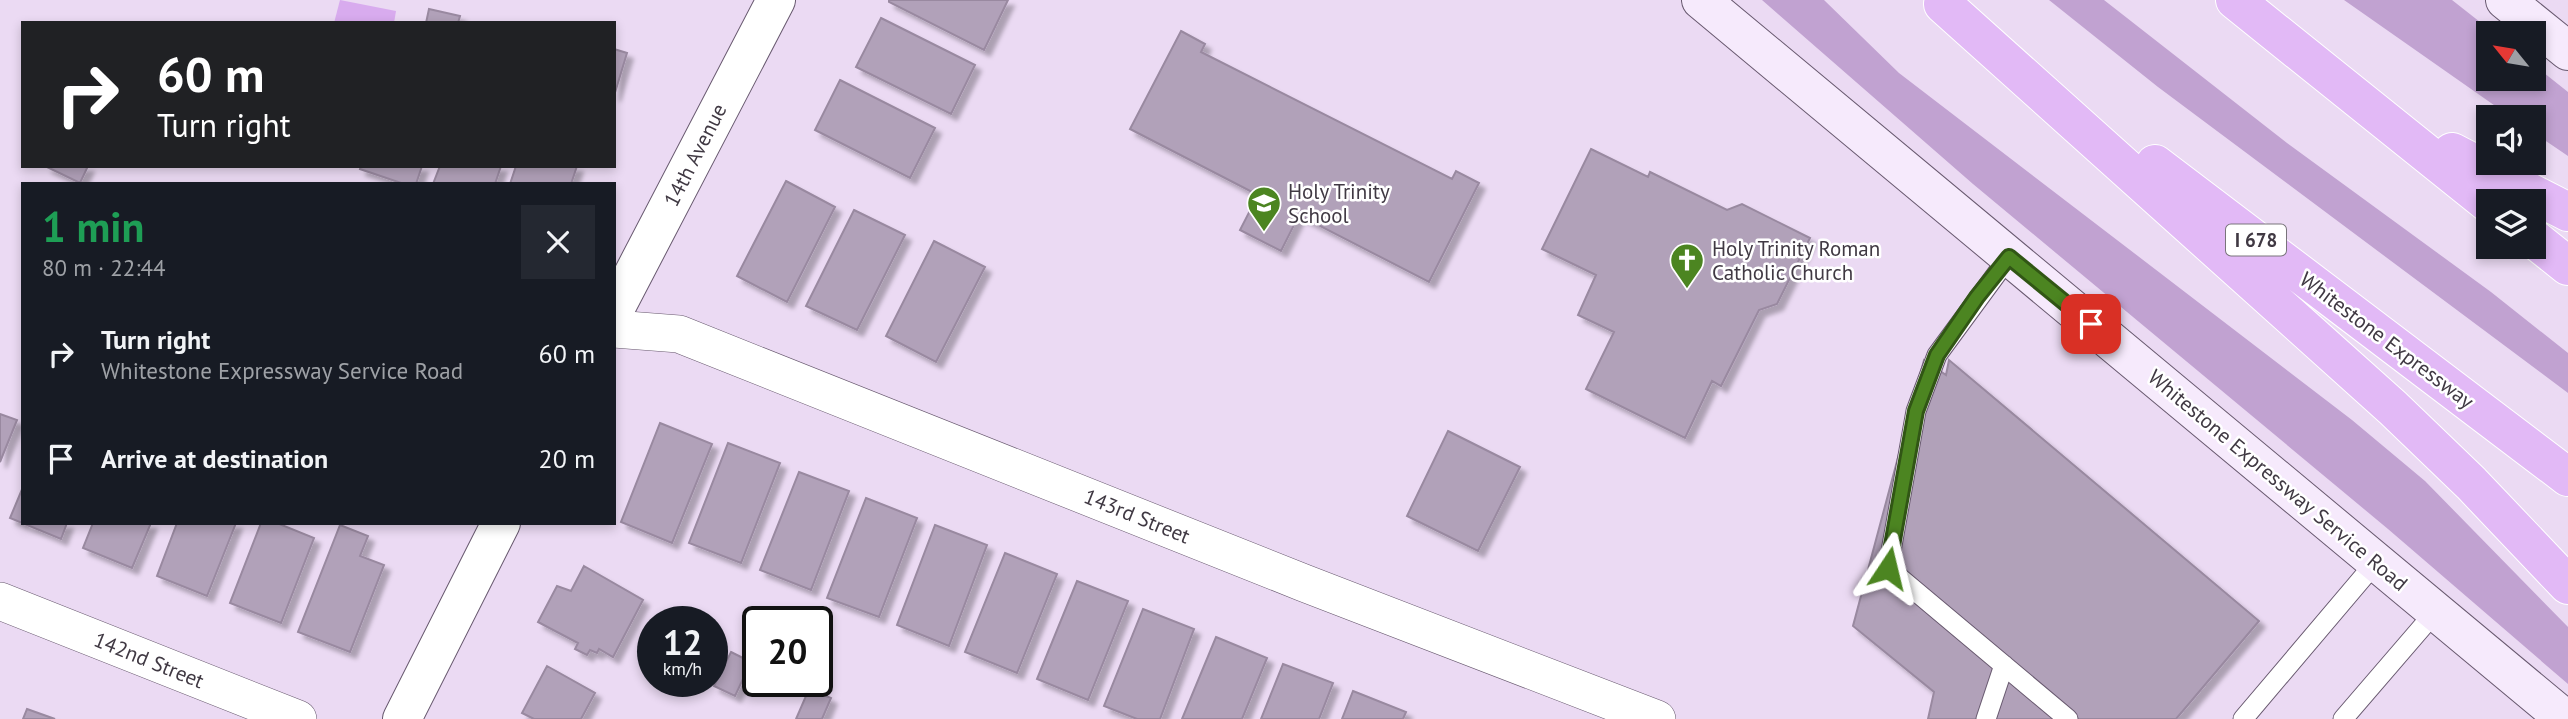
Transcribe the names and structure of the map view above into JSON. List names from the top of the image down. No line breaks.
{"streets":{"highway":["I 678","Whitestone Expressway"],"main road":["Whitestone Expressway Service Road"],"street":["14th Avenue","143rd Street","142nd Street"]},"places":{"school or university":["Holy Trinity School"],"church":["Holy Trinity Roman Catholic Church"]},"north":"top left","page":{"turn":["60 m","Turn right"],"heading":["1 min","80 m · 22:44"],"list":[{"name":"Turn right","note":"Whitestone Expressway Service Road","value":"60 m"},{"name":"Arrive at destination","value":"20 m"}],"speed":"12 km/h","limit":"20"}}
